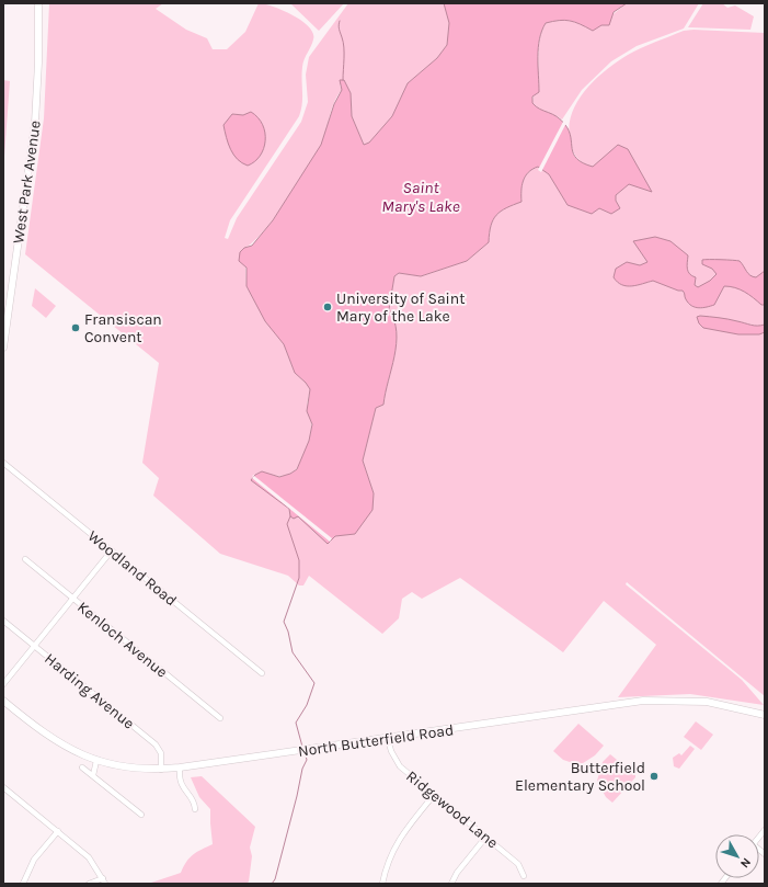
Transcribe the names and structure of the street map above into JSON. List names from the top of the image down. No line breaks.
{"streets":{"main road":["West Park Avenue","North Butterfield Road"],"street":["Woodland Road","Kenloch Avenue","Harding Avenue","Ridgewood Lane"]},"crossings":[["Harding Avenue","North Butterfield Road"],["North Butterfield Road","Ridgewood Lane"]],"water":["Saint Mary's Lake"],"places":["University of Saint Mary of the Lake","Fransiscan Convent","Butterfield Elementary School"],"north":"bottom right"}
